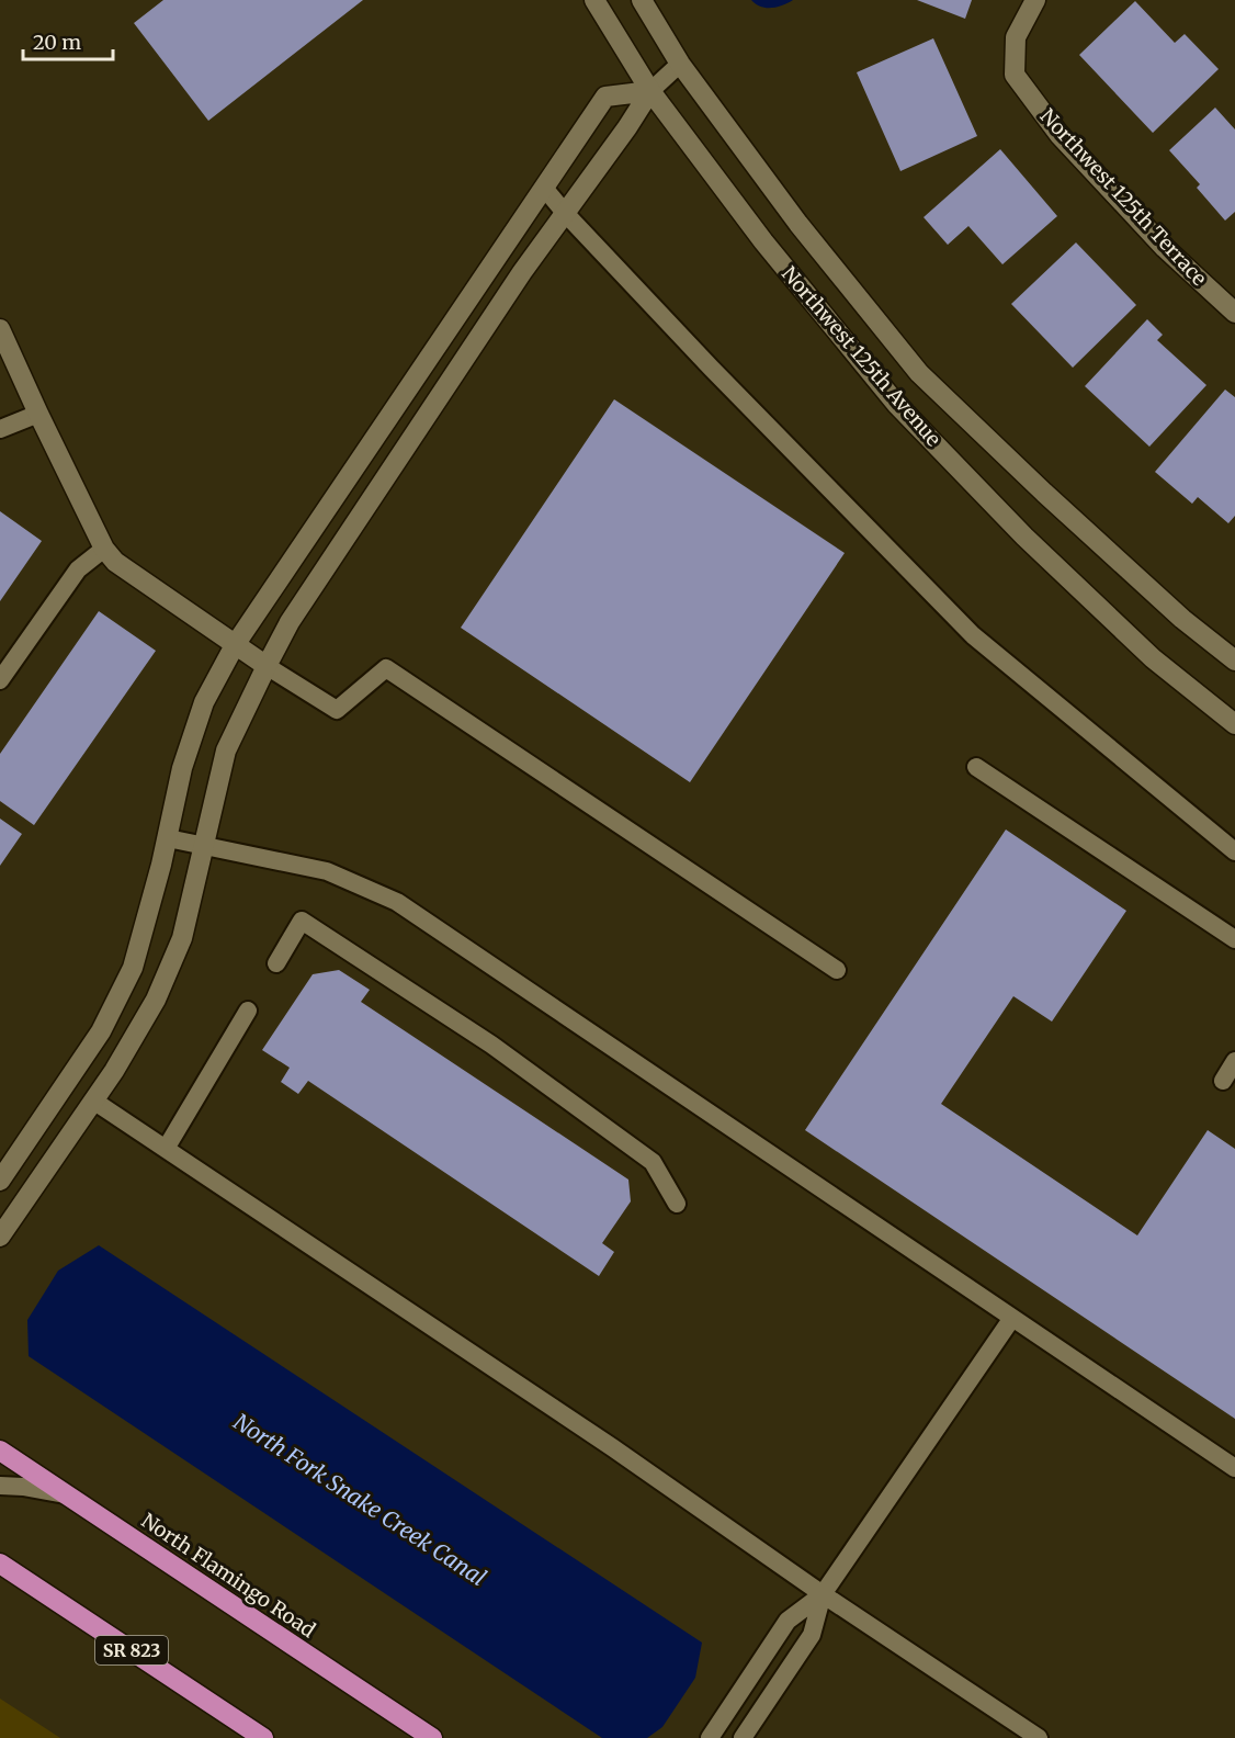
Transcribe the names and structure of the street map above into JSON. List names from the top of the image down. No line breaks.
{"streets":{"highway":["North Flamingo Road","SR 823"],"street":["Northwest 125th Terrace","Northwest 125th Avenue"]},"water":["North Fork Snake Creek Canal"],"scale_bar":"20 m"}
